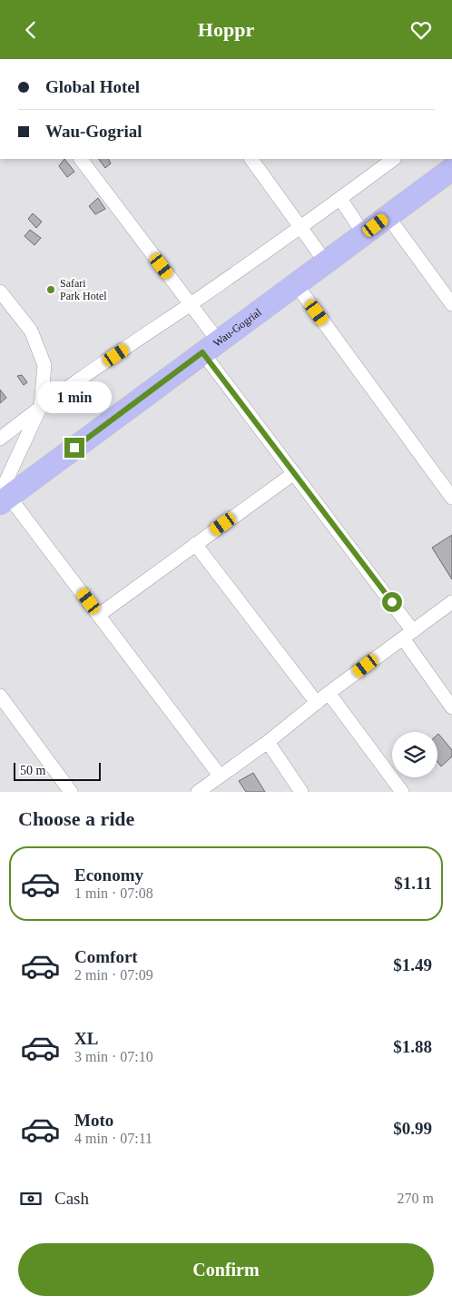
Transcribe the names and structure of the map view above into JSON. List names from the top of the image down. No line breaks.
{"streets":{"main road":["Wau-Gogrial"]},"places":["Safari Park Hotel"],"scale_bar":"50 m","page":{"header":"Hoppr","banner":["Global Hotel","Wau-Gogrial"],"bubble":"1 min","scale":"50 m","heading":"Choose a ride","list":[{"name":"Economy","note":"1 min · 07:08","value":"$1.11"},{"name":"Comfort","note":"2 min · 07:09","value":"$1.49"},{"name":"XL","note":"3 min · 07:10","value":"$1.88"},{"name":"Moto","note":"4 min · 07:11","value":"$0.99"}],"pay":["Cash","270 m"],"buttons":"Confirm"}}
